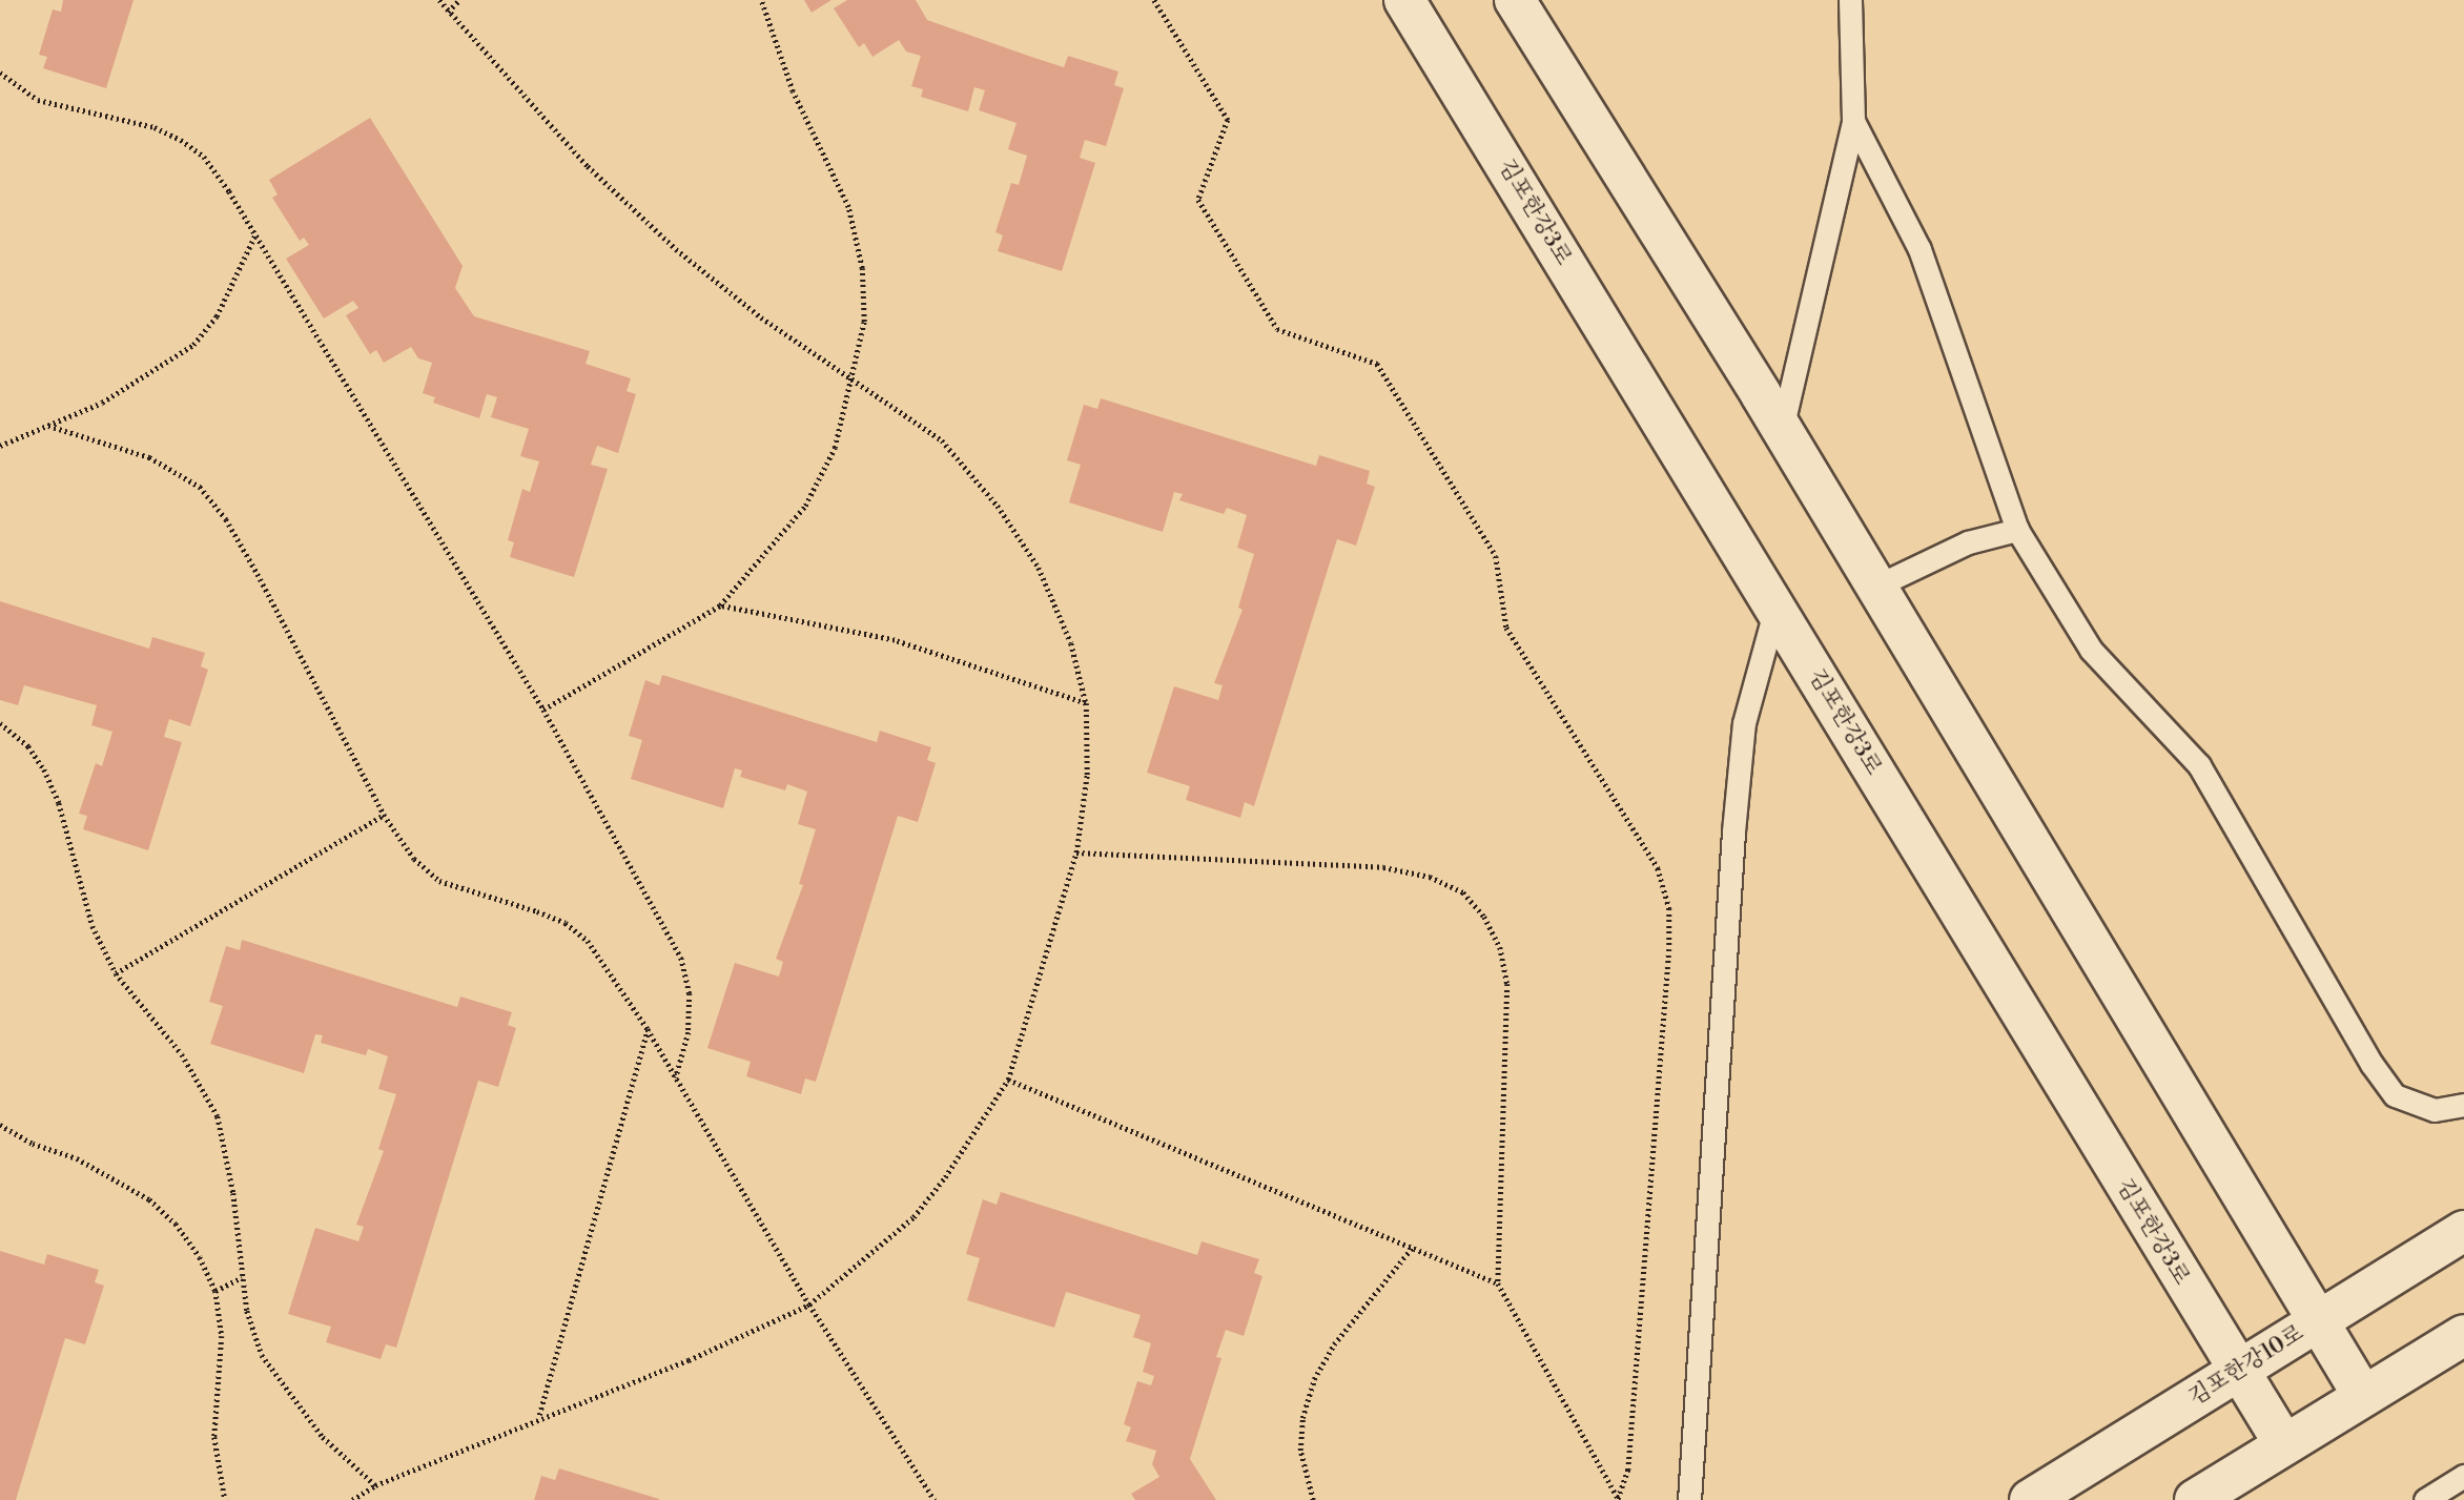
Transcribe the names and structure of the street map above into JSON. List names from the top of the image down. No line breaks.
{"streets":{"street":["김포한강3로","김포한강10로"]},"crossings":[["김포한강3로","김포한강10로"]]}
